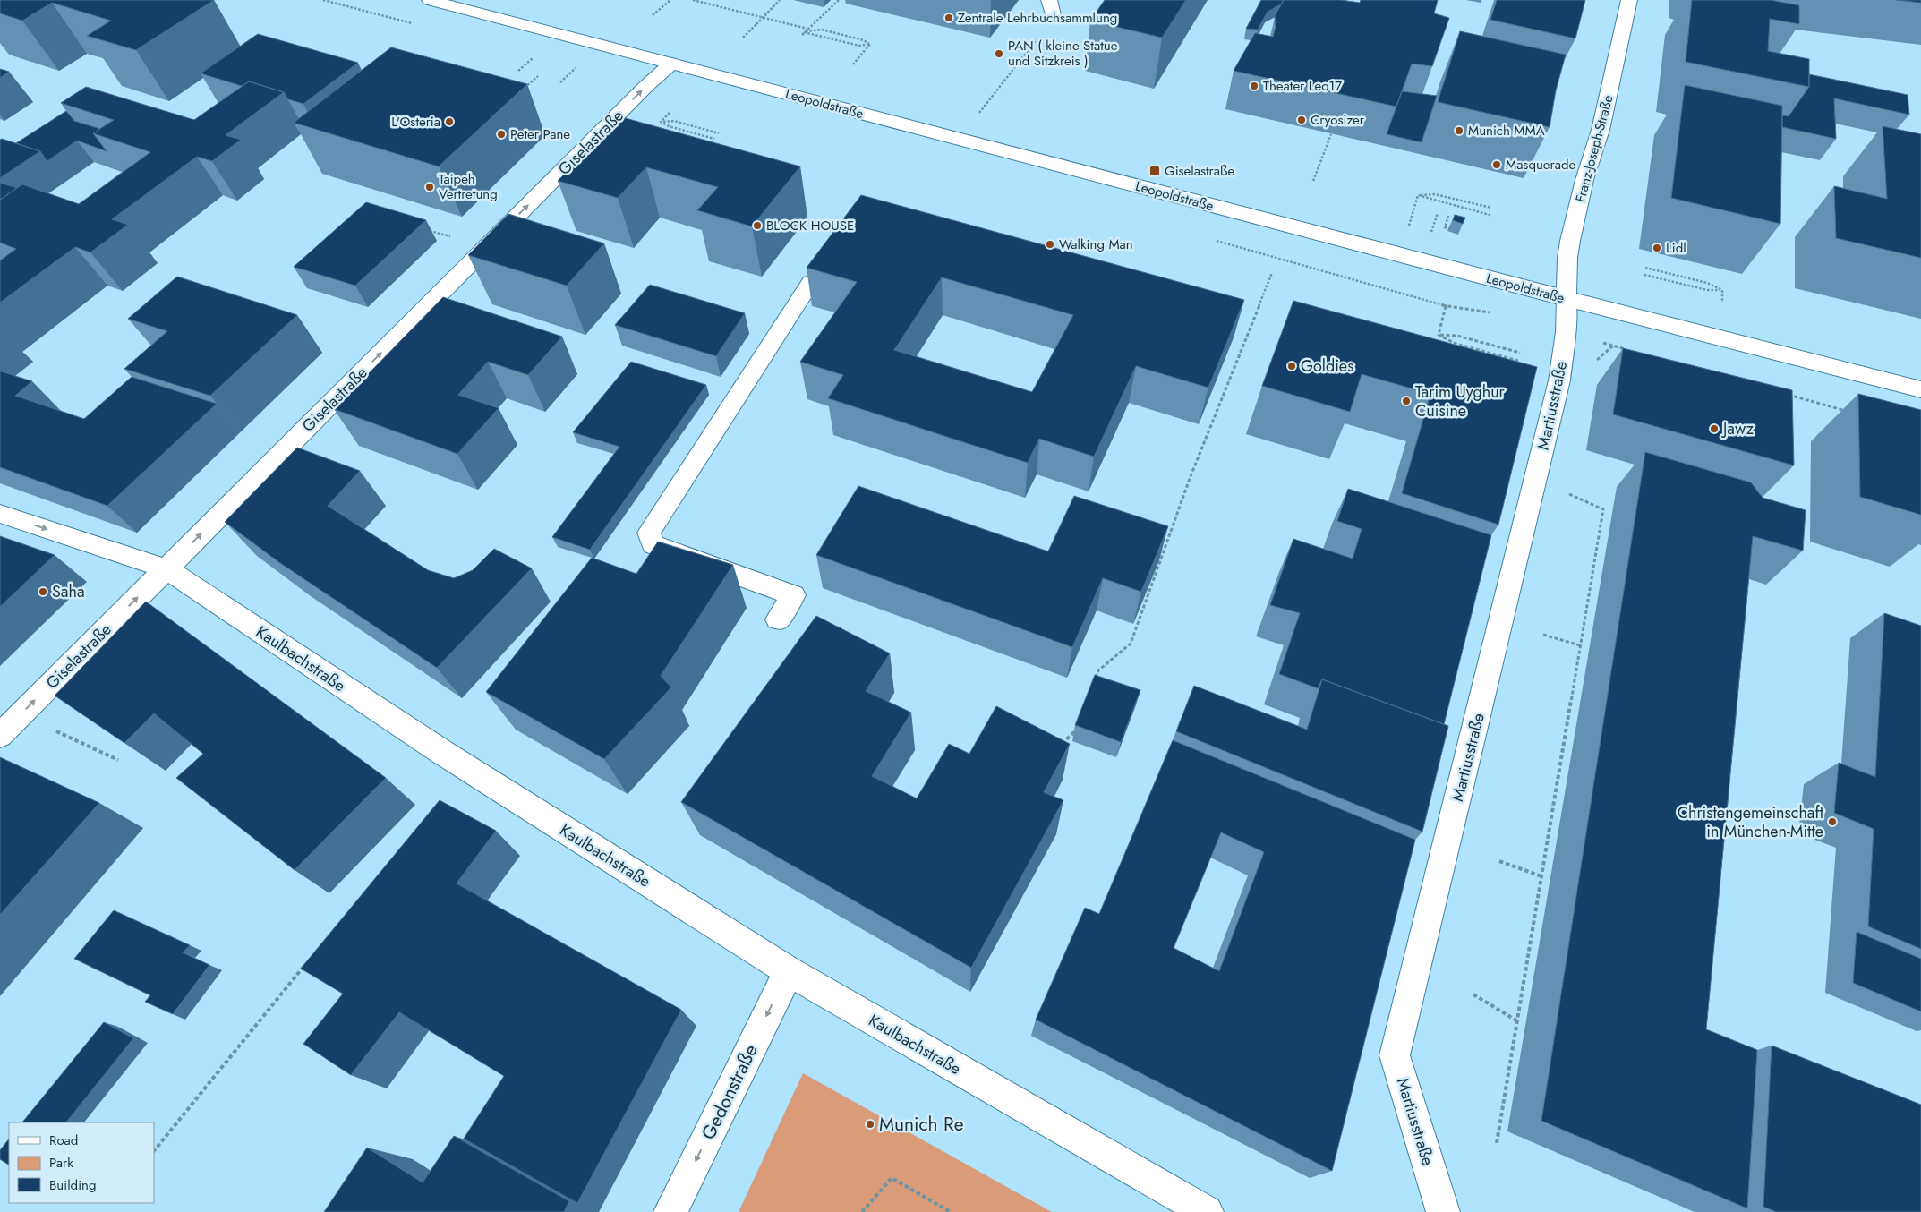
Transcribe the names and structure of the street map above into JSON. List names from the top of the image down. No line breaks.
{"streets":{"street":["Leopoldstraße","Giselastraße","Franz-Joseph-Straße","Martiusstraße","Kaulbachstraße","Gedonstraße"]},"crossings":[["Leopoldstraße","Giselastraße"],["Leopoldstraße","Franz-Joseph-Straße"],["Leopoldstraße","Martiusstraße"],["Giselastraße","Kaulbachstraße"],["Franz-Joseph-Straße","Martiusstraße"],["Kaulbachstraße","Gedonstraße"]],"one_way":["Giselastraße","Gedonstraße"],"places":{"other":["Zentrale Lehrbuchsammlung","PAN ( kleine Statue und Sitzkreis )","Theater Leo17","Cryosizer","L'Osteria","Munich MMA","Peter Pane","Masquerade","Taipeh Vertretung","BLOCK HOUSE","Walking Man","Lidl","Goldies","Tarim Uyghur Cuisine","Jawz","Saha","Christengemeinschaft in München-Mitte","Munich Re"],"transit":["Giselastraße"]},"legend":["Road","Park","Building"]}
